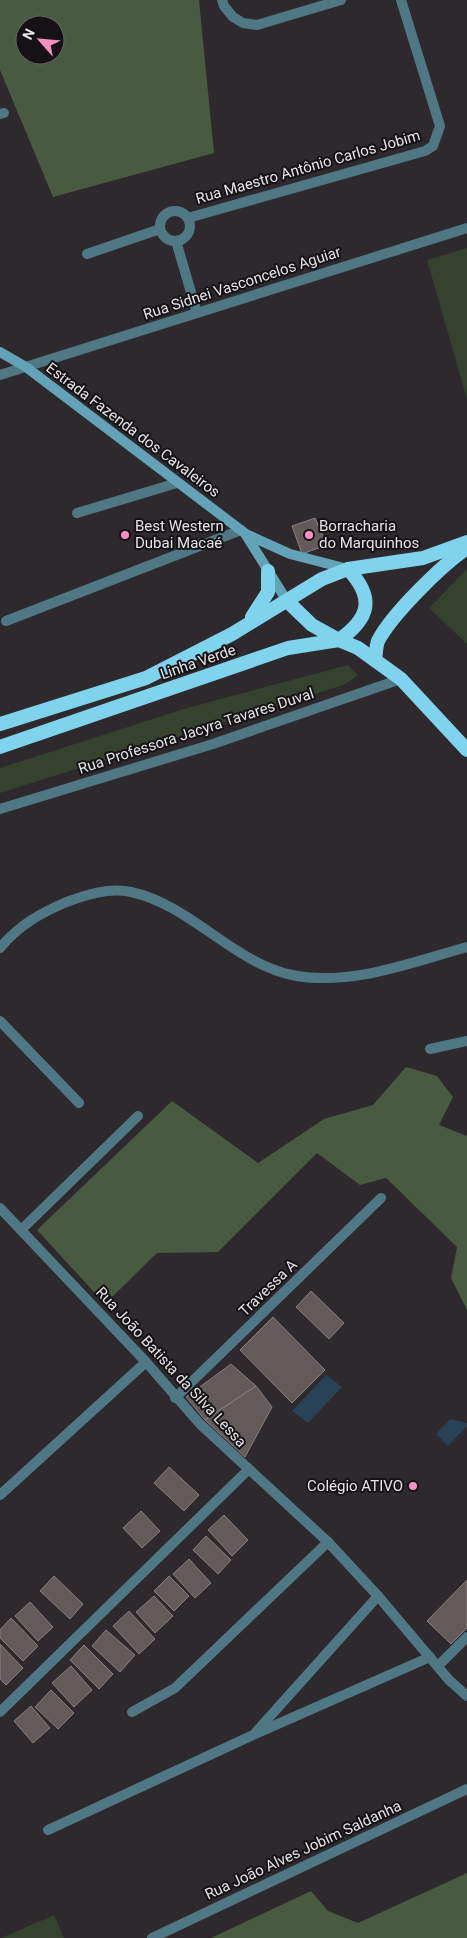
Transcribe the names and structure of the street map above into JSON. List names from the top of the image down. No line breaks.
{"streets":{"highway":["Linha Verde"],"main road":["Estrada Fazenda dos Cavaleiros"],"street":["Rua Maestro Antônio Carlos Jobim","Rua Sidnei Vasconcelos Aguiar","Rua Professora Jacyra Tavares Duval","Travessa A","Rua João Batista da Silva Lessa","Rua João Alves Jobim Saldanha"]},"crossings":[["Rua Sidnei Vasconcelos Aguiar","Estrada Fazenda dos Cavaleiros"],["Estrada Fazenda dos Cavaleiros","Linha Verde"],["Travessa A","Rua João Batista da Silva Lessa"]],"places":["Best Western Dubai Macaé","Borracharia do Marquinhos","Colégio ATIVO"],"north":"top left"}
